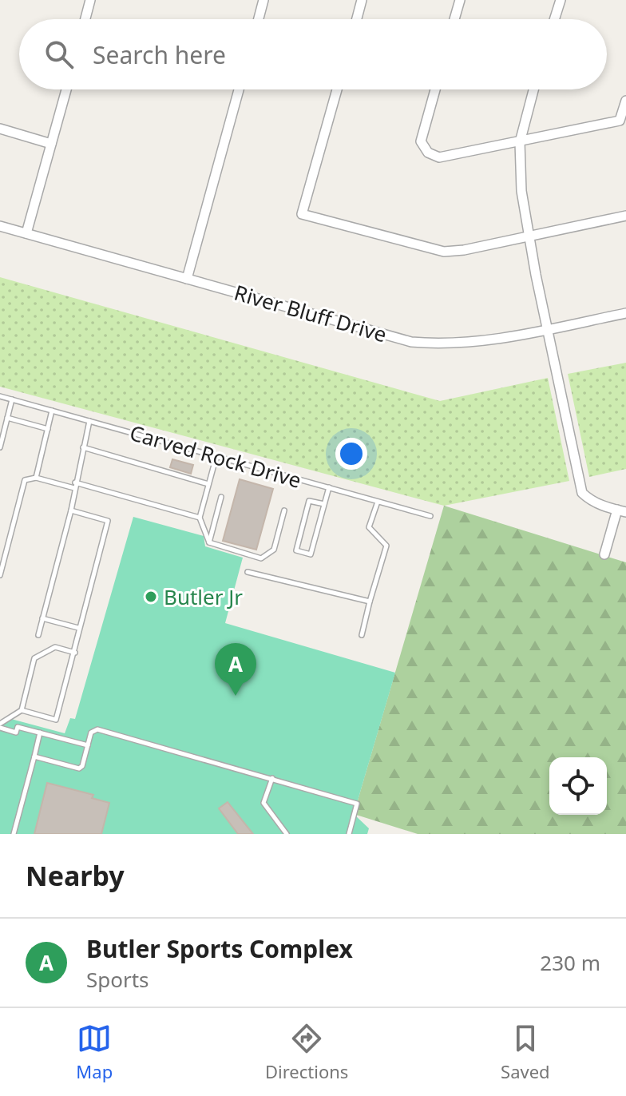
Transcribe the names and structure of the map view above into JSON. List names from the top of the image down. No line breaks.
{"streets":{"street":["River Bluff Drive"],"lane":["Carved Rock Drive"]},"places":["Butler Jr"],"page":{"search":"Search here","pins":"A","heading":"Nearby","list":[{"mark":"A","name":"Butler Sports Complex","note":"Sports","value":"230 m"}],"nav":["Map","Directions","Saved"]}}
